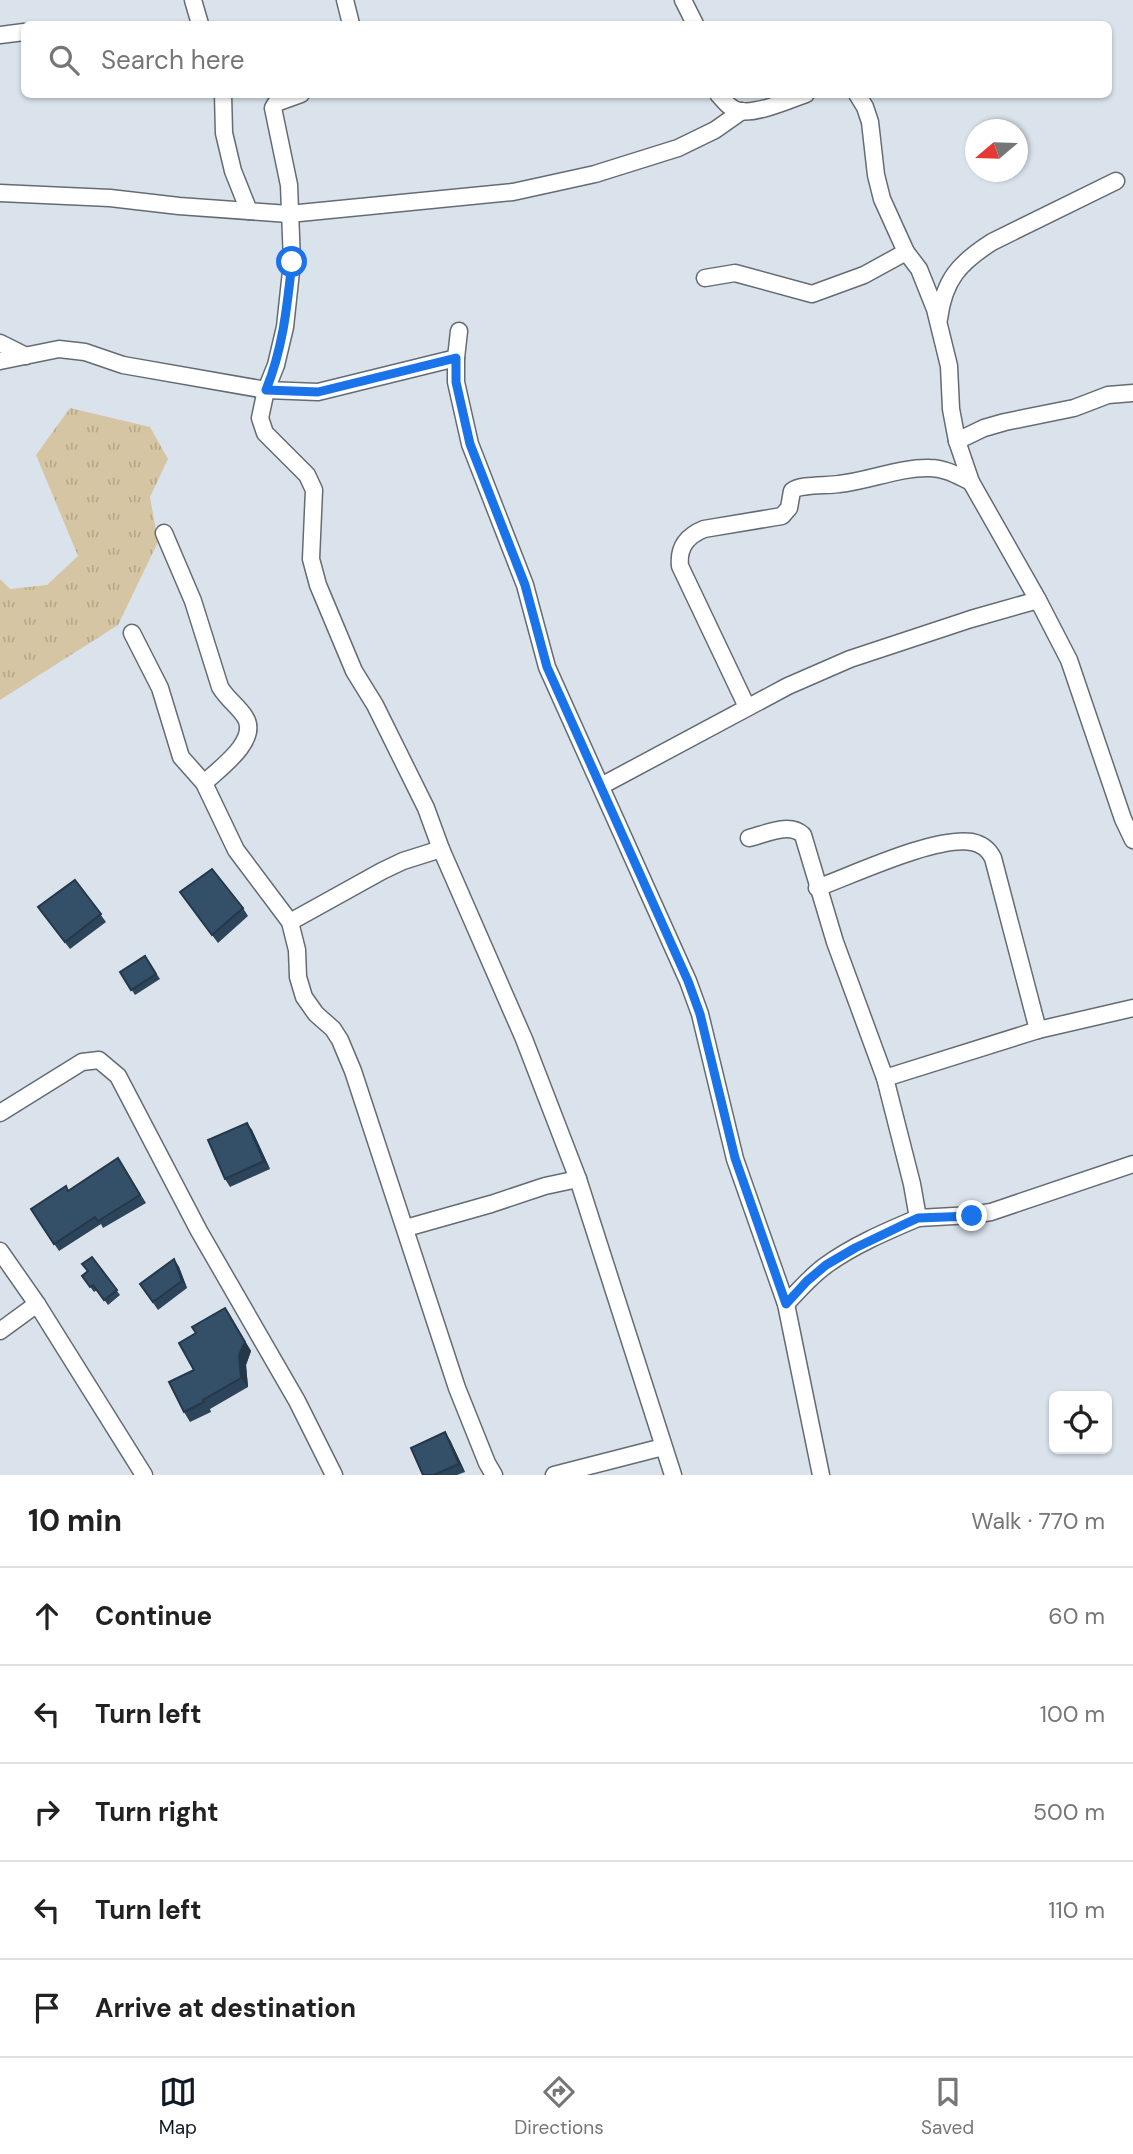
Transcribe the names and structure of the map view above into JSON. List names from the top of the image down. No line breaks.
{"north":"left","page":{"search":"Search here","heading":["10 min","Walk · 770 m"],"list":[["Continue","60 m"],["Turn left","100 m"],["Turn right","500 m"],["Turn left","110 m"],"Arrive at destination"],"nav":["Map","Directions","Saved"]}}
